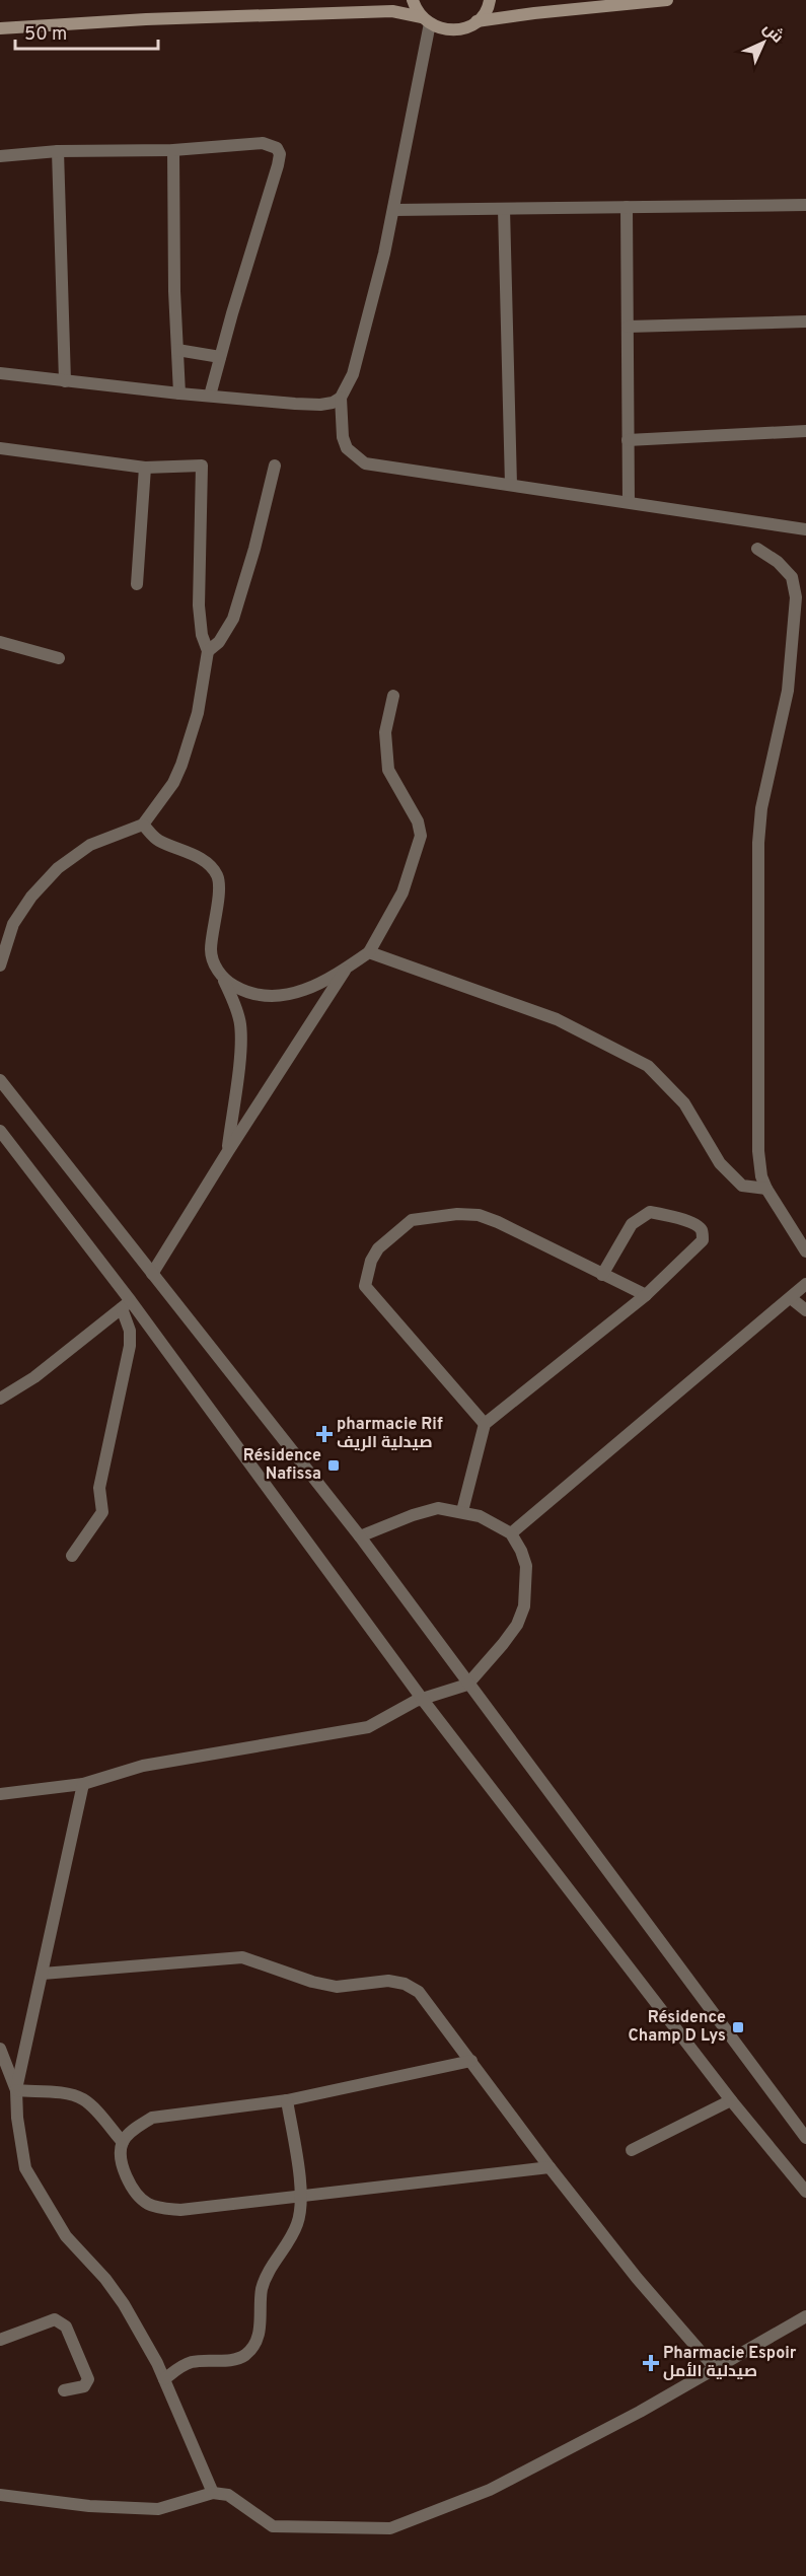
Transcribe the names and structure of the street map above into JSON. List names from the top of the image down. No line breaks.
{"places":{"health":["pharmacie Rif صيدلية الريف","Pharmacie Espoir صيدلية الأمل"],"transit":["Résidence Nafissa","Résidence Champ D Lys"]},"scale_bar":"50 m","north":"top right"}
